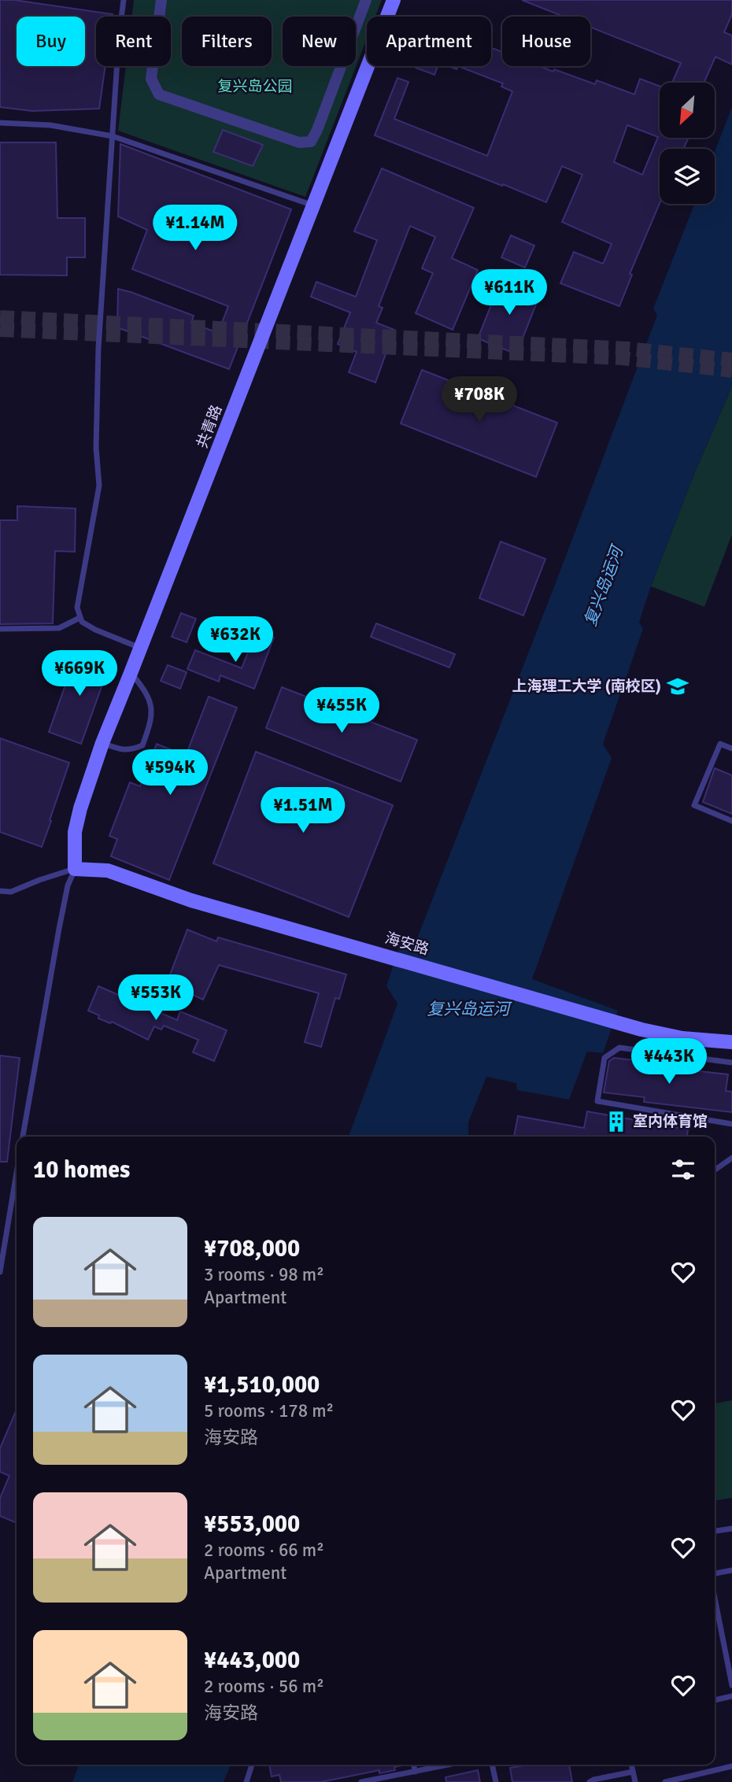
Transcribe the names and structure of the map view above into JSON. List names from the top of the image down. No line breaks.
{"streets":{"street":["共青路","海安路"]},"crossings":[["共青路","海安路"]],"water":["复兴岛运河"],"parks":["复兴岛公园"],"places":{"school or university":["上海理工大学 (南校区)"],"building":["室内体育馆"]},"north":"bottom left","page":{"chip":["Buy","Rent","Filters","New","Apartment","House"],"price":["¥1.14M","¥611K","¥708K","¥632K","¥669K","¥455K","¥594K","¥1.51M","¥553K","¥443K"],"heading":"10 homes","list":[{"name":"¥708,000","note":"3 rooms · 98 m² · Apartment"},{"name":"¥1,510,000","note":"5 rooms · 178 m² · 海安路"},{"name":"¥553,000","note":"2 rooms · 66 m² · Apartment"},{"name":"¥443,000","note":"2 rooms · 56 m² · 海安路"}]}}
